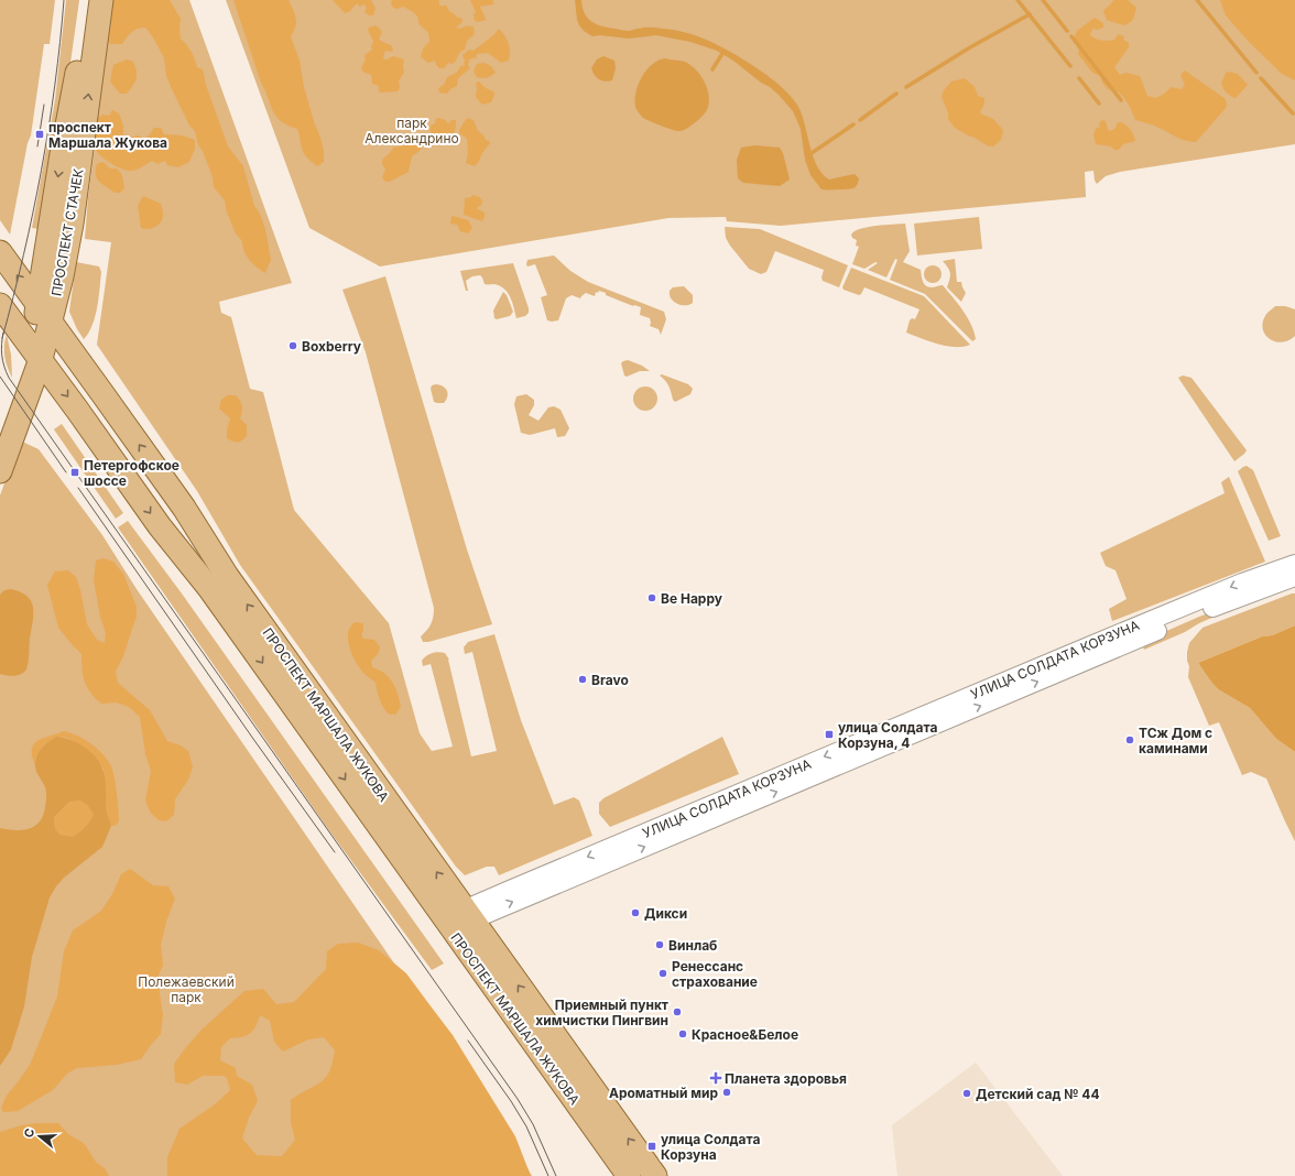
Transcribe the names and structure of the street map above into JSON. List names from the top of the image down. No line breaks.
{"streets":{"main road":["ПРОСПЕКТ СТАЧЕК","ПРОСПЕКТ МАРШАЛА ЖУКОВА"],"street":["УЛИЦА СОЛДАТА КОРЗУНА"]},"crossings":[["ПРОСПЕКТ СТАЧЕК","ПРОСПЕКТ МАРШАЛА ЖУКОВА"],["УЛИЦА СОЛДАТА КОРЗУНА","ПРОСПЕКТ МАРШАЛА ЖУКОВА"]],"parks":["парк Александрино","Полежаевский парк"],"places":{"transit":["проспект Маршала Жукова","Петергофское шоссе","улица Солдата Корзуна, 4","улица Солдата Корзуна"],"other":["Boxberry","Be Happy","Bravo","ТСж Дом с каминами","Дикси","Винлаб","Ренессанс страхование","Приемный пункт химчистки Пингвин","Красное&Белое","Ароматный мир","Детский сад № 44"],"health":["Планета здоровья"]},"north":"left"}
